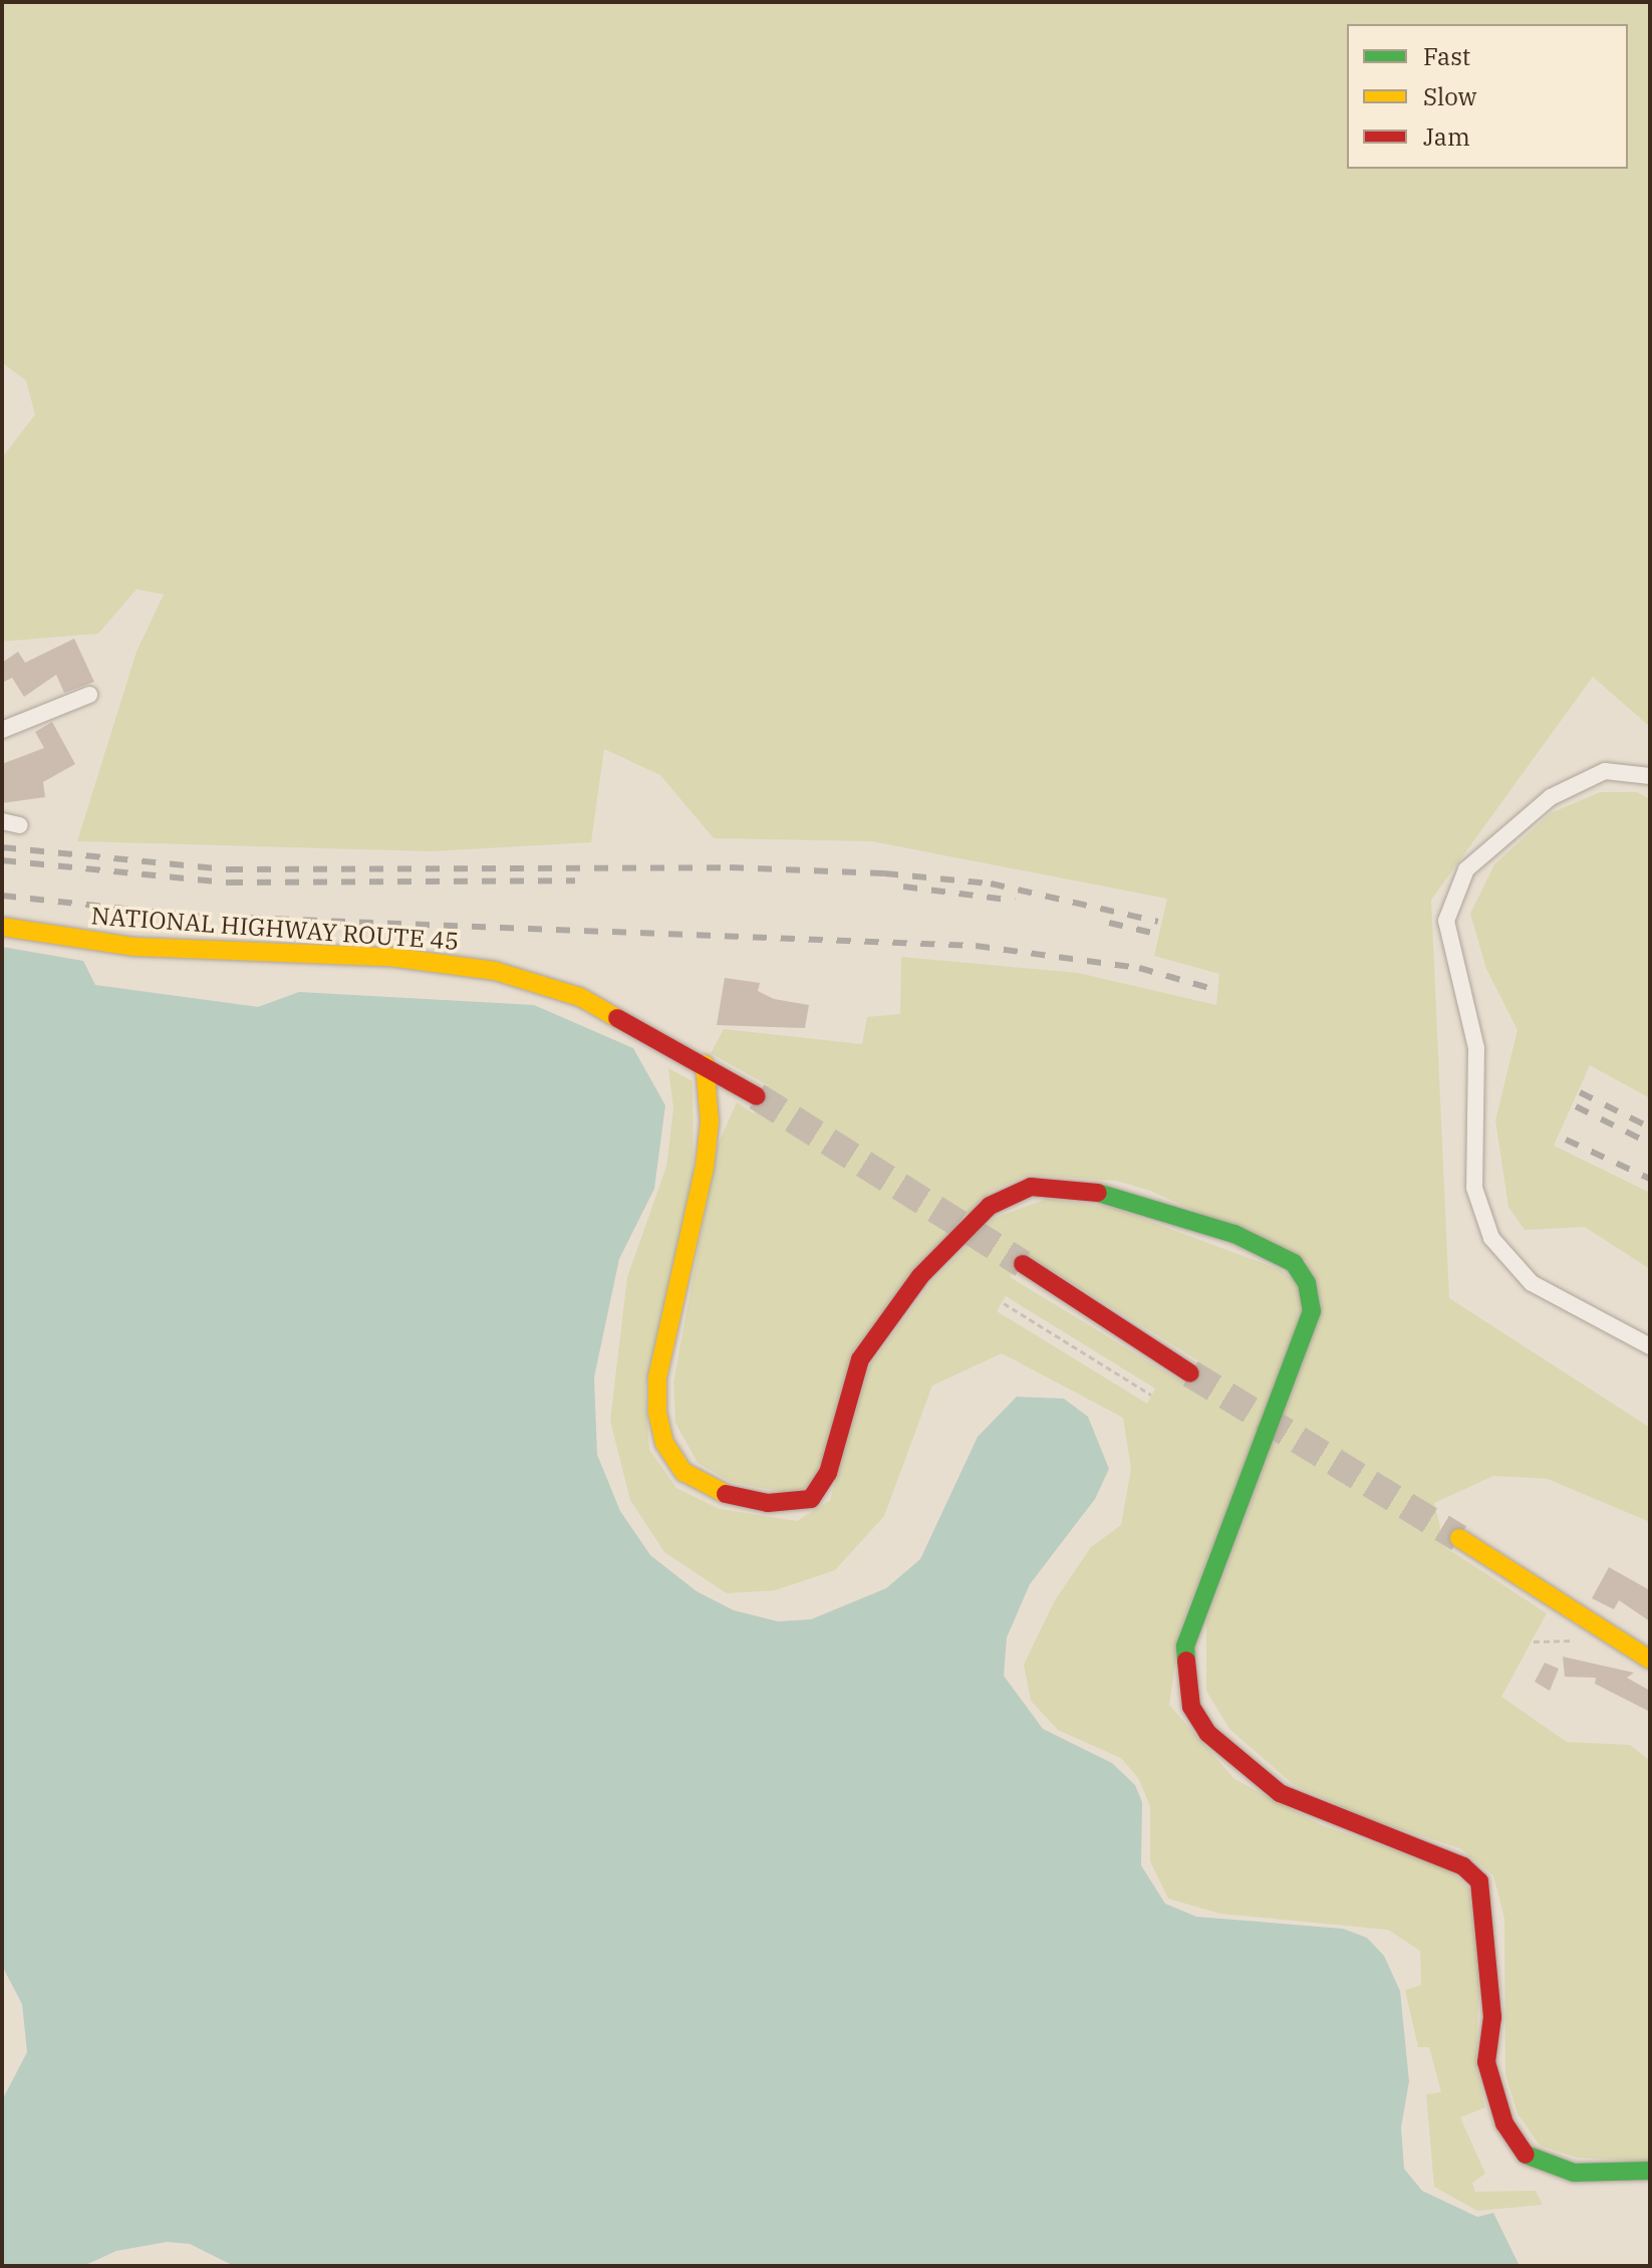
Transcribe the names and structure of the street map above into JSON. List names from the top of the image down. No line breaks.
{"streets":{"main road":["NATIONAL HIGHWAY ROUTE 45"]},"legend":["Fast","Slow","Jam"]}
